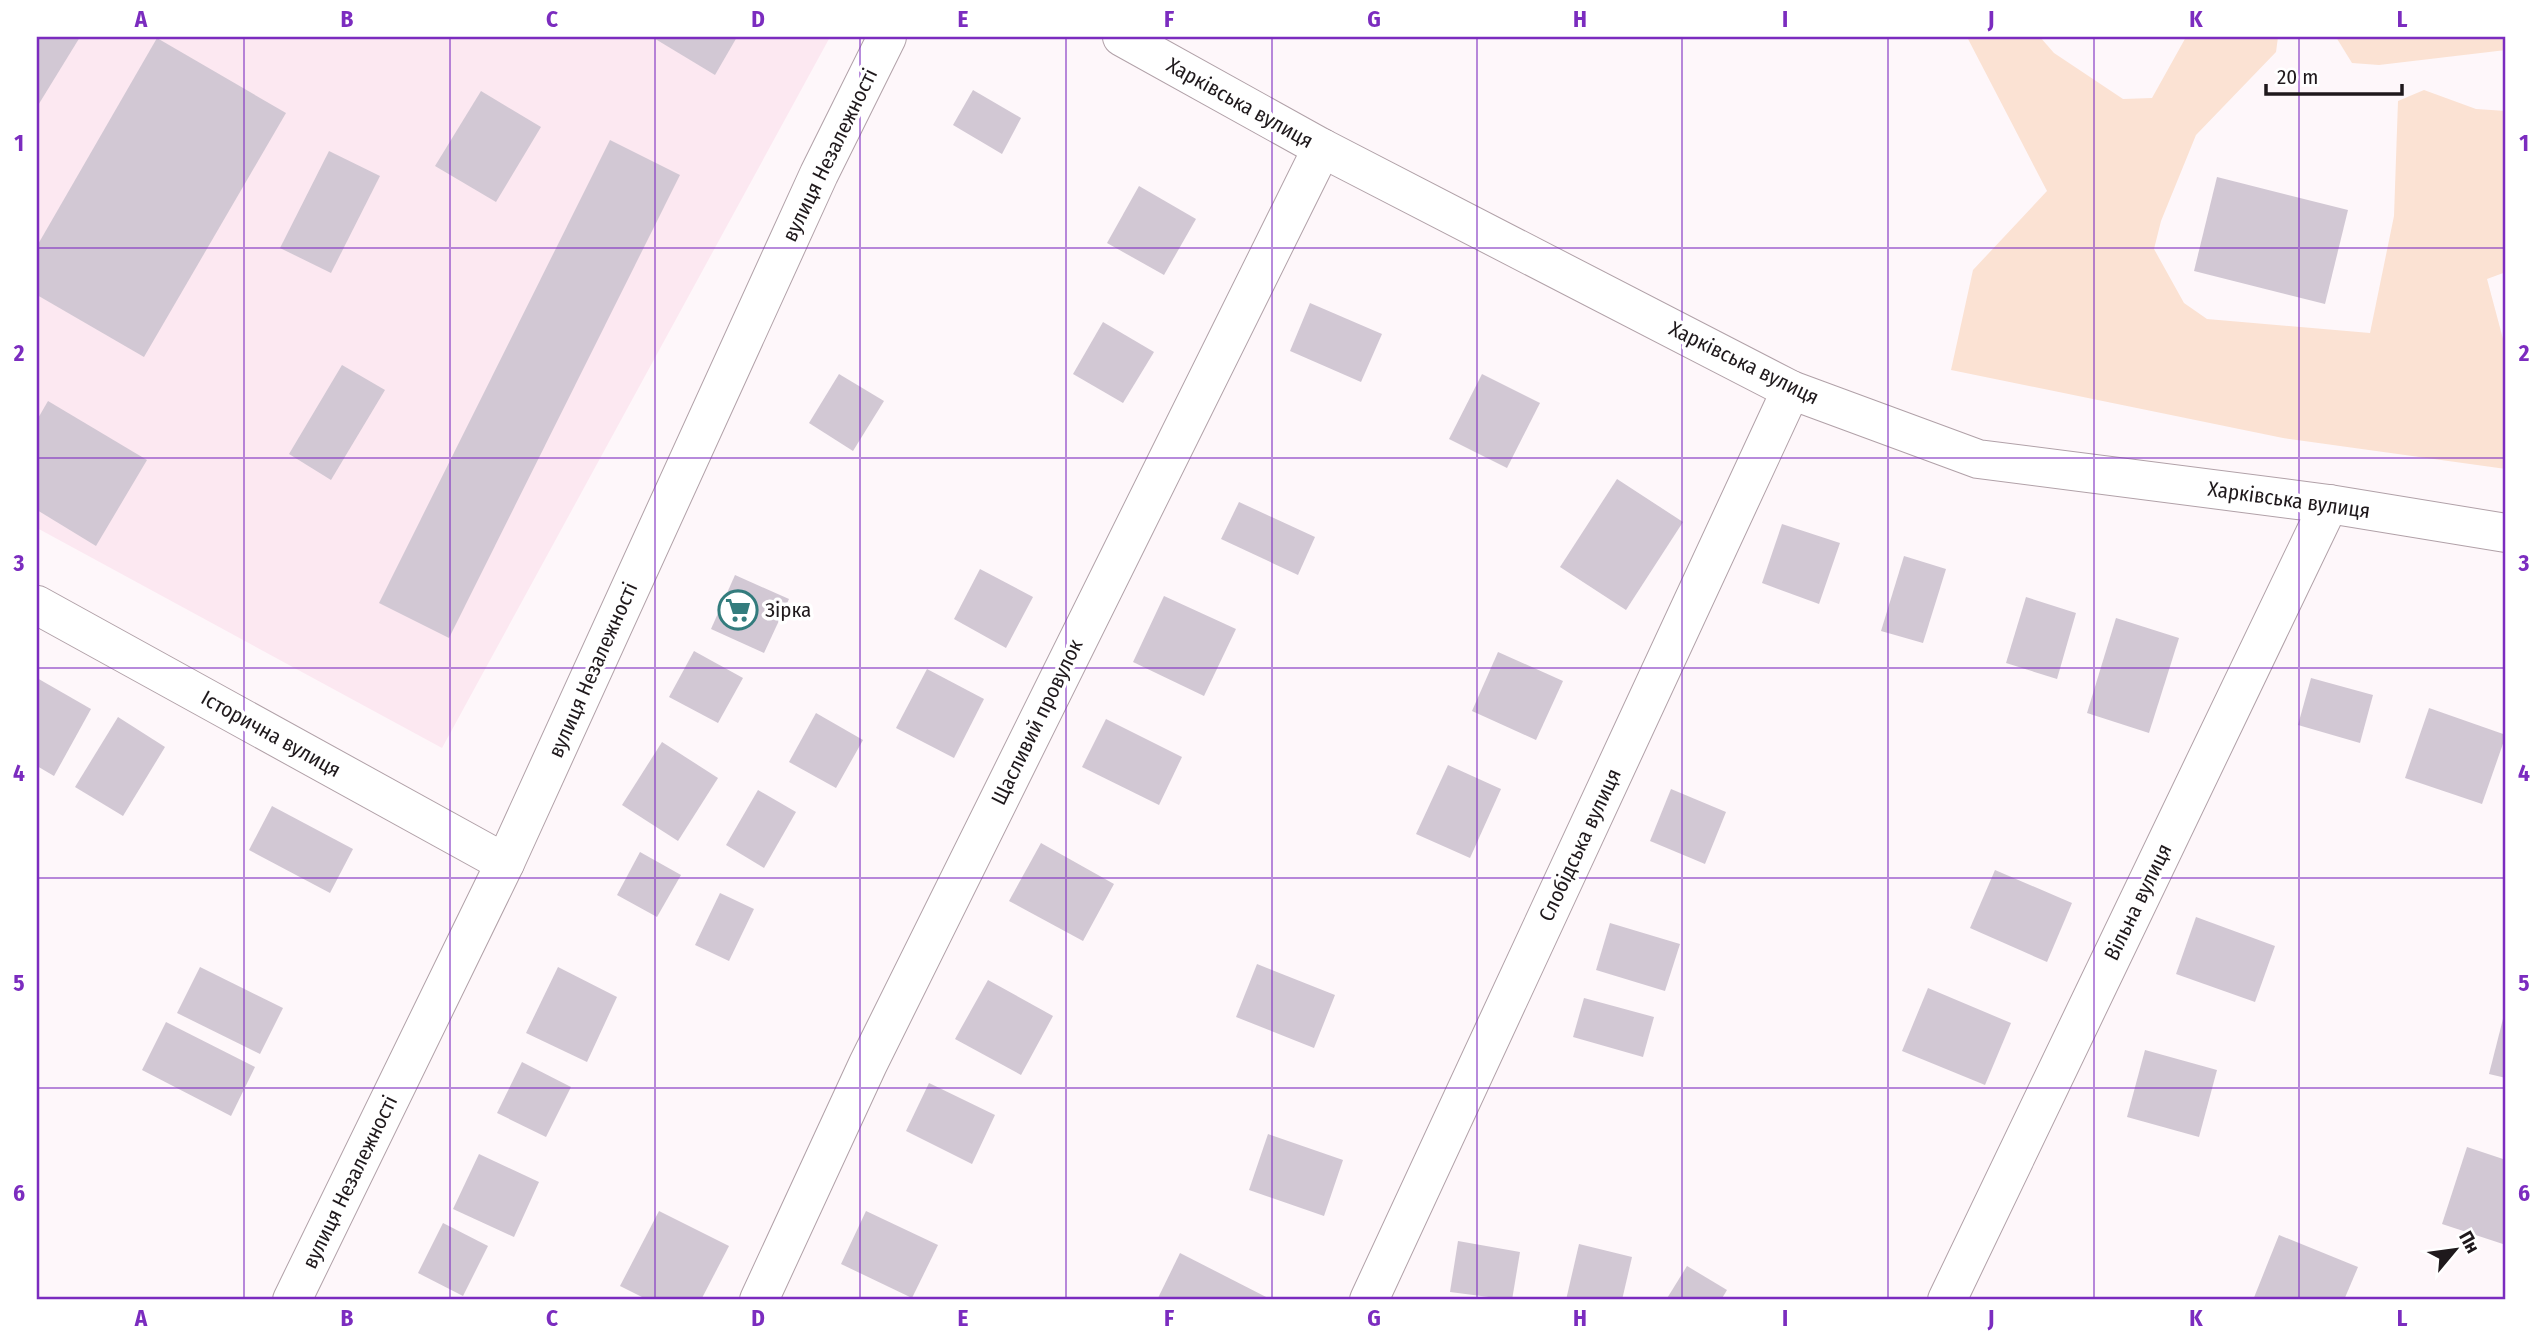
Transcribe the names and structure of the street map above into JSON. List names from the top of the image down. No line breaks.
{"streets":{"street":["Харківська вулиця","вулиця Незалежності","Щасливий провулок","Історична вулиця","Слобідська вулиця","Вільна вулиця"]},"crossings":[["Харківська вулиця","Щасливий провулок"],["Харківська вулиця","Слобідська вулиця"],["Харківська вулиця","Вільна вулиця"],["вулиця Незалежності","Історична вулиця"]],"places":{"supermarket":["Зірка"]},"scale_bar":"20 m","north":"top right","grid":{"columns":["A","B","C","D","E","F","G","H","I","J","K","L"],"rows":["1","2","3","4","5","6"]}}
